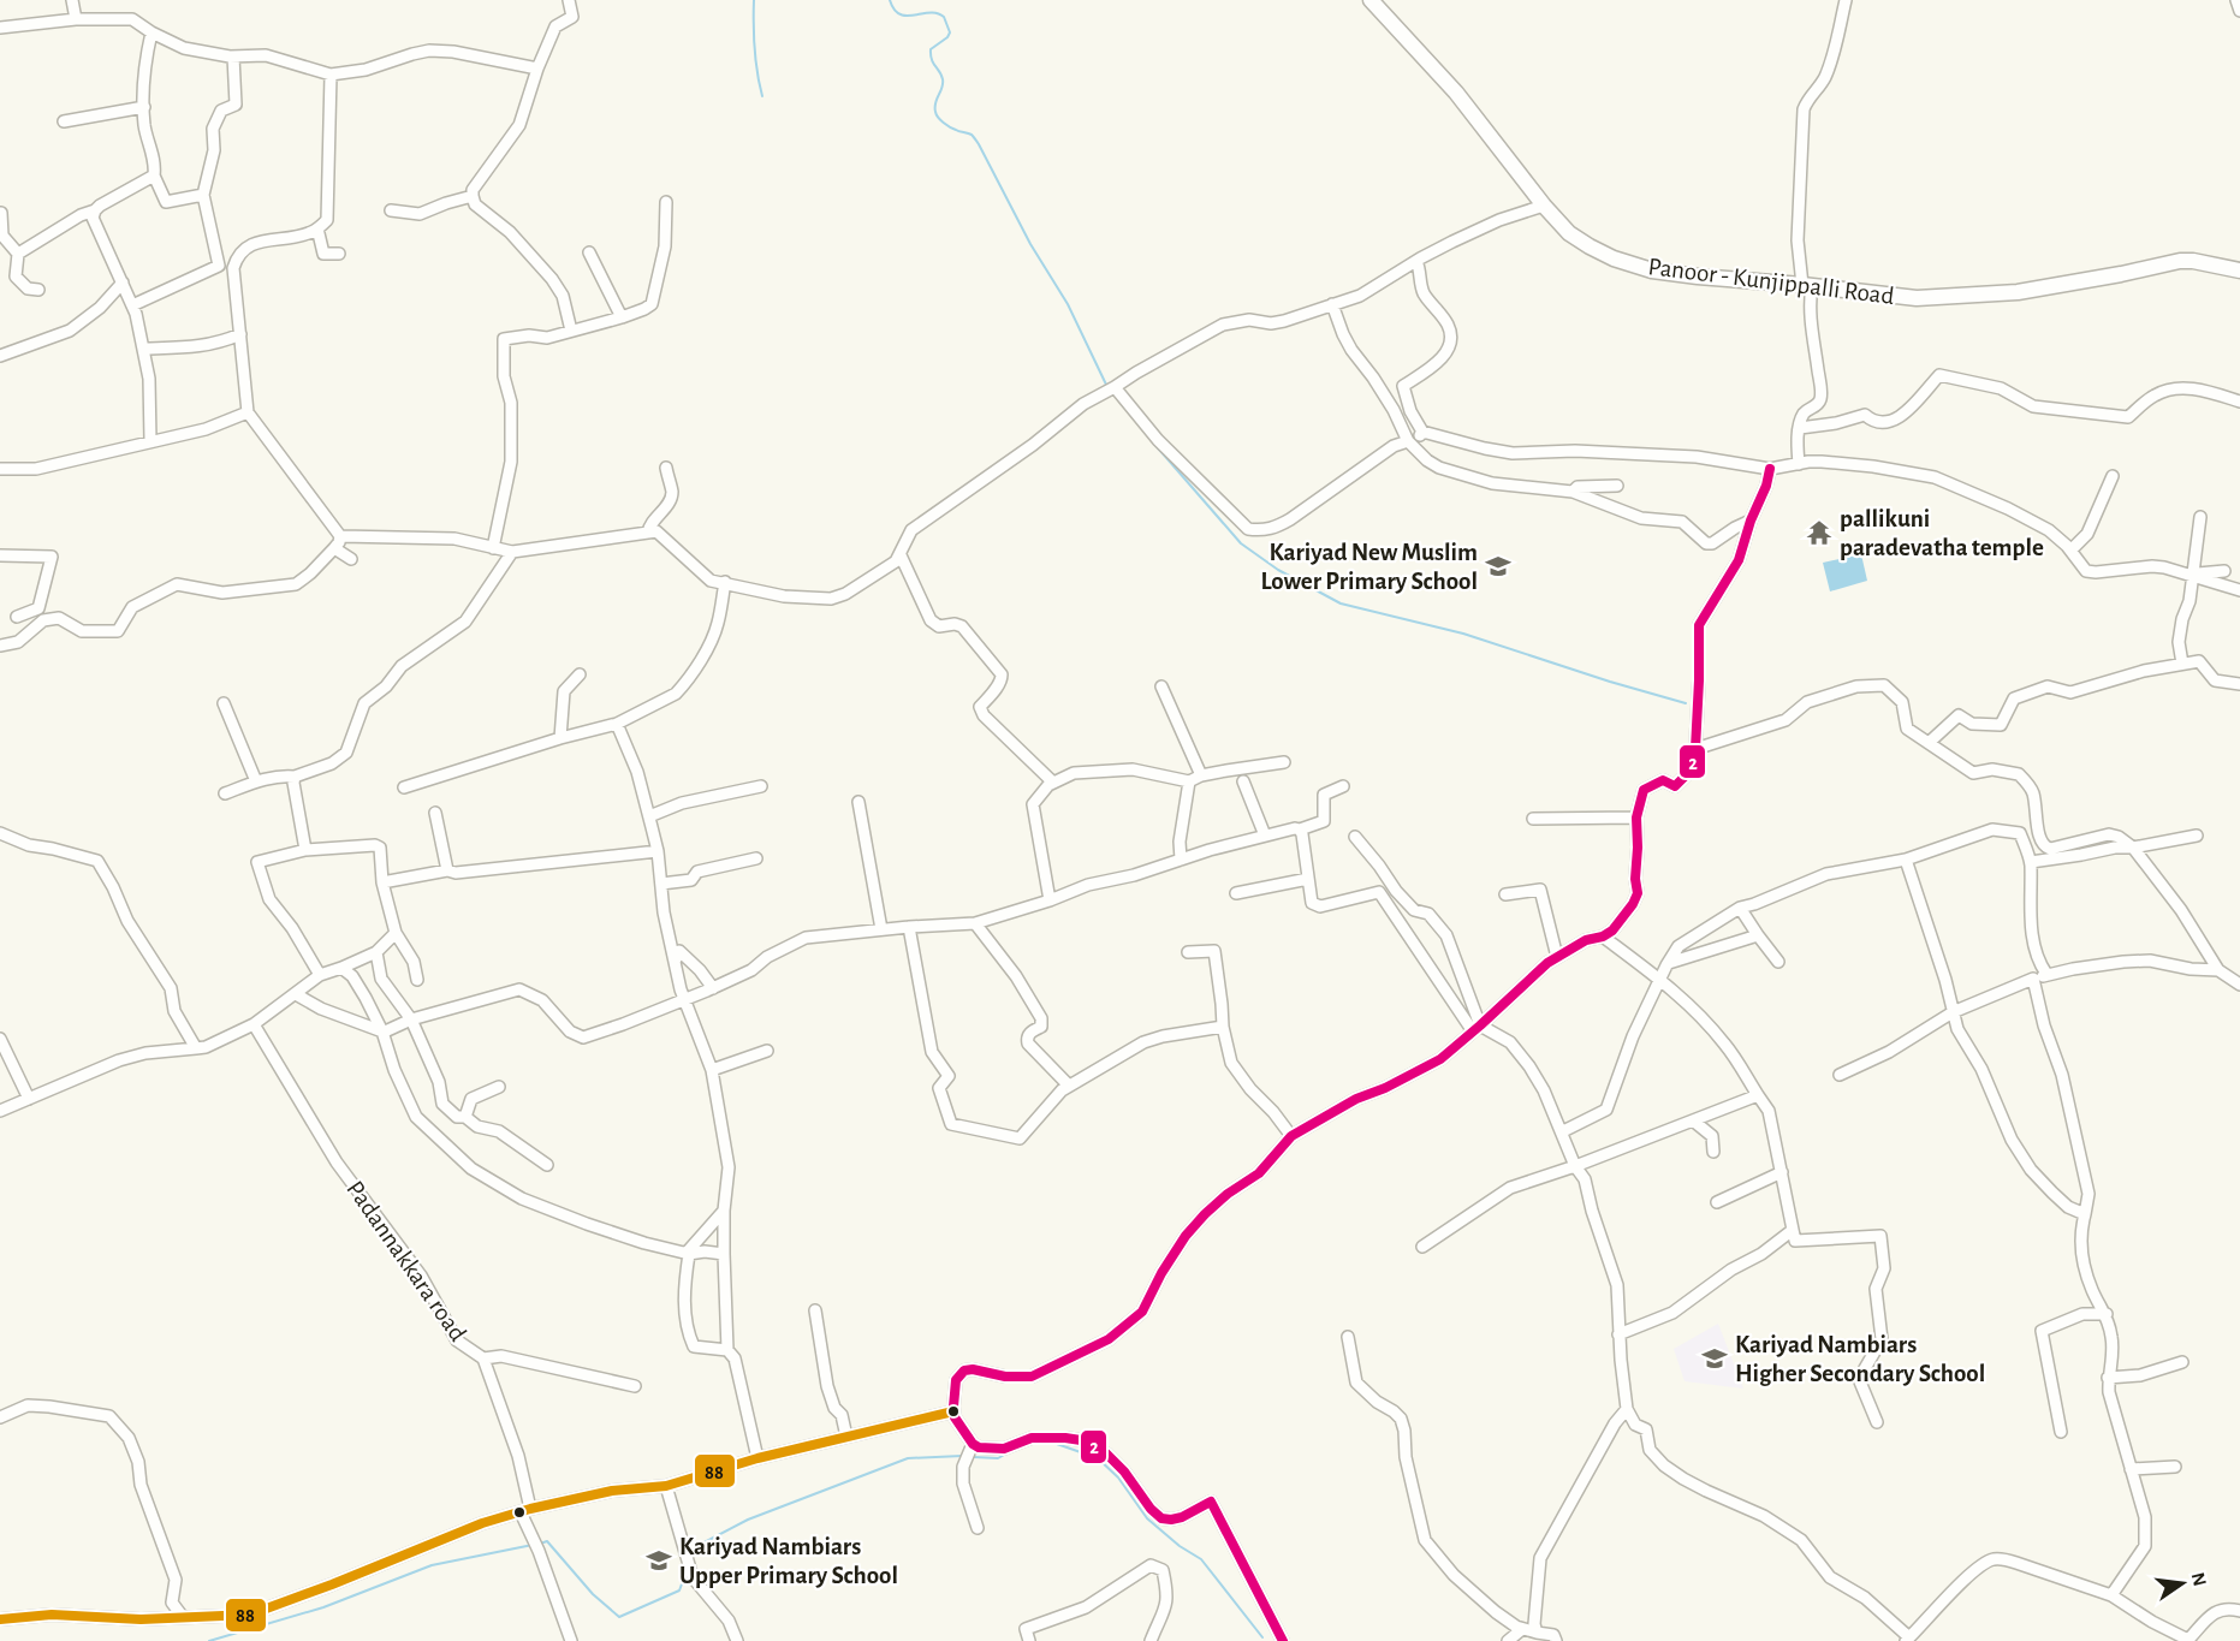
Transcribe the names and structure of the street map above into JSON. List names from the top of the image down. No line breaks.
{"streets":{"main road":["Panoor - Kunjippalli Road"],"street":["Padannakkara road"]},"places":{"temple":["pallikuni paradevatha temple"],"school or university":["Kariyad New Muslim Lower Primary School","Kariyad Nambiars Higher Secondary School","Kariyad Nambiars Upper Primary School"]},"lines":["transit line 2","transit line 88"],"north":"right"}
